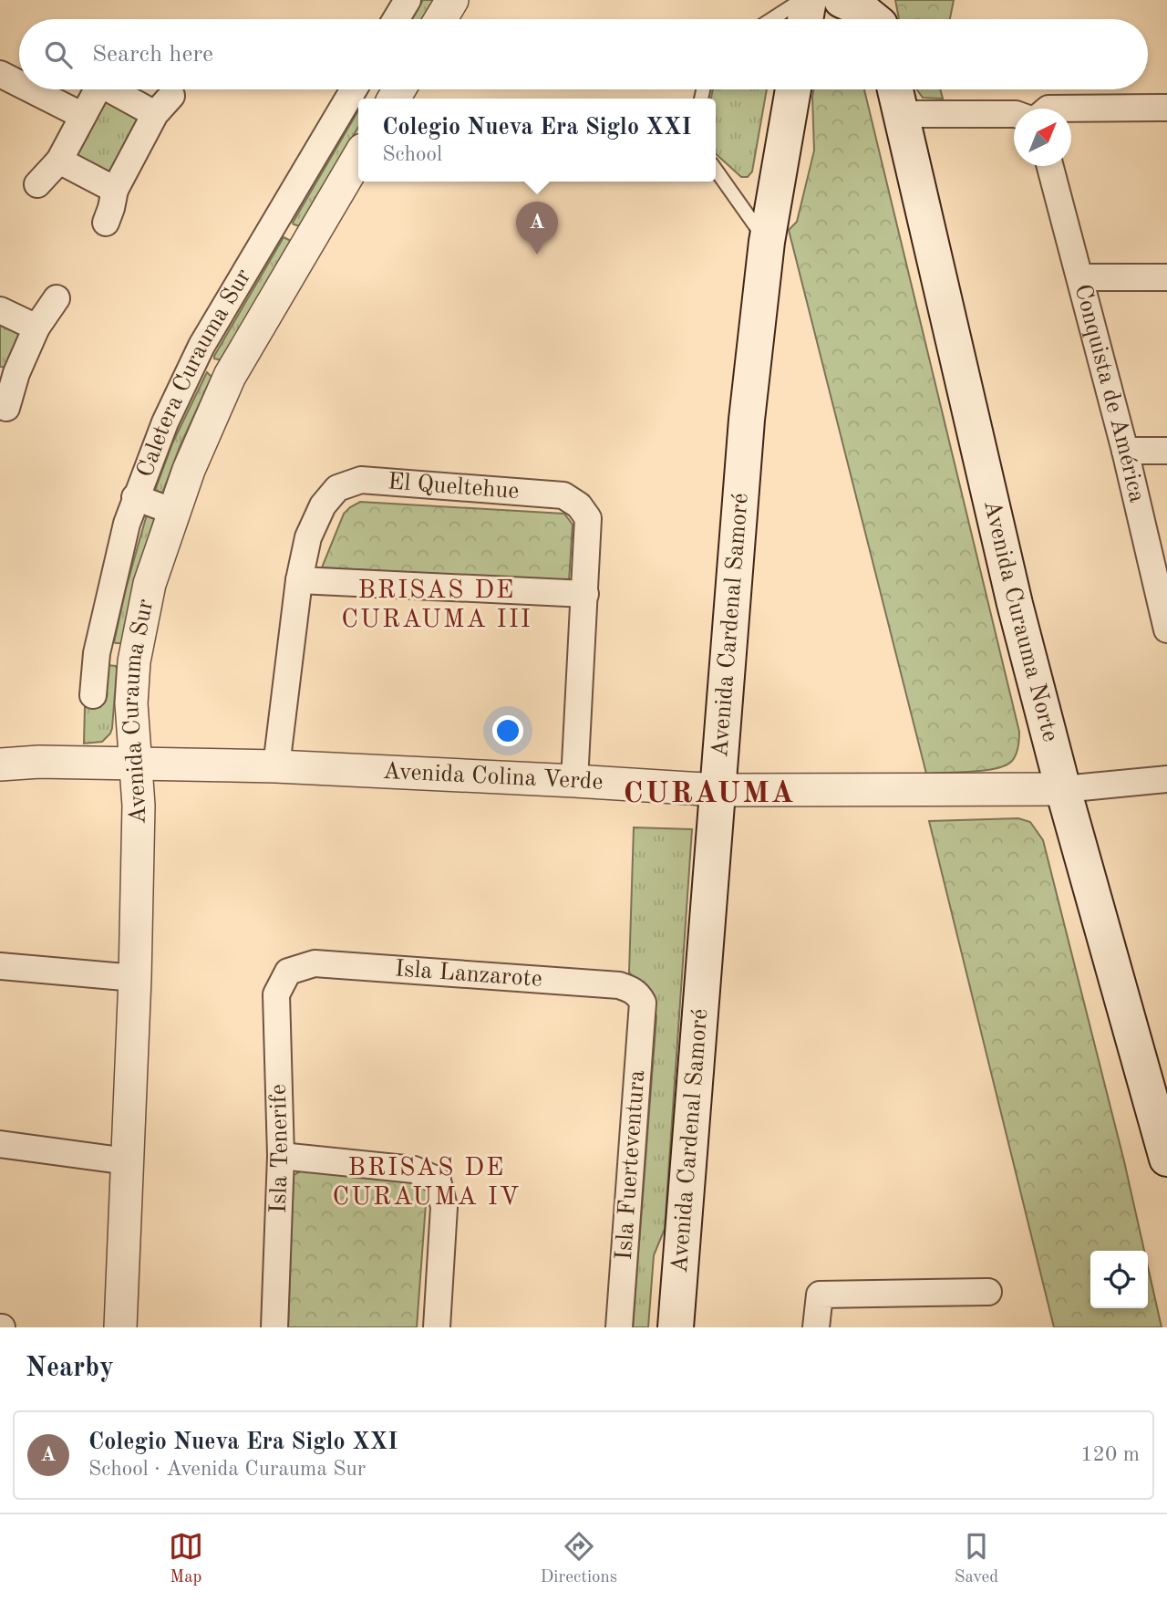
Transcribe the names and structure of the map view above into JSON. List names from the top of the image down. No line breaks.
{"streets":{"main road":["Avenida Curauma Norte","Avenida Cardenal Samoré"],"street":["Caletera Curauma Sur","Conquista de América","El Queltehue","Avenida Curauma Sur","Avenida Colina Verde","Isla Lanzarote","Isla Tenerife","Isla Fuerteventura"]},"crossings":[["El Queltehue","Avenida Colina Verde"],["Avenida Curauma Norte","Avenida Colina Verde"],["Avenida Cardenal Samoré","Avenida Colina Verde"],["Avenida Curauma Sur","Avenida Colina Verde"],["Isla Lanzarote","Isla Tenerife"],["Isla Lanzarote","Isla Fuerteventura"]],"districts":["BRISAS DE CURAUMA III","CURAUMA","BRISAS DE CURAUMA IV"],"north":"top right","page":{"search":"Search here","popup":["Colegio Nueva Era Siglo XXI","School"],"pins":"A","heading":"Nearby","list":[{"mark":"A","name":"Colegio Nueva Era Siglo XXI","note":"School · Avenida Curauma Sur","value":"120 m"}],"nav":["Map","Directions","Saved"]}}
